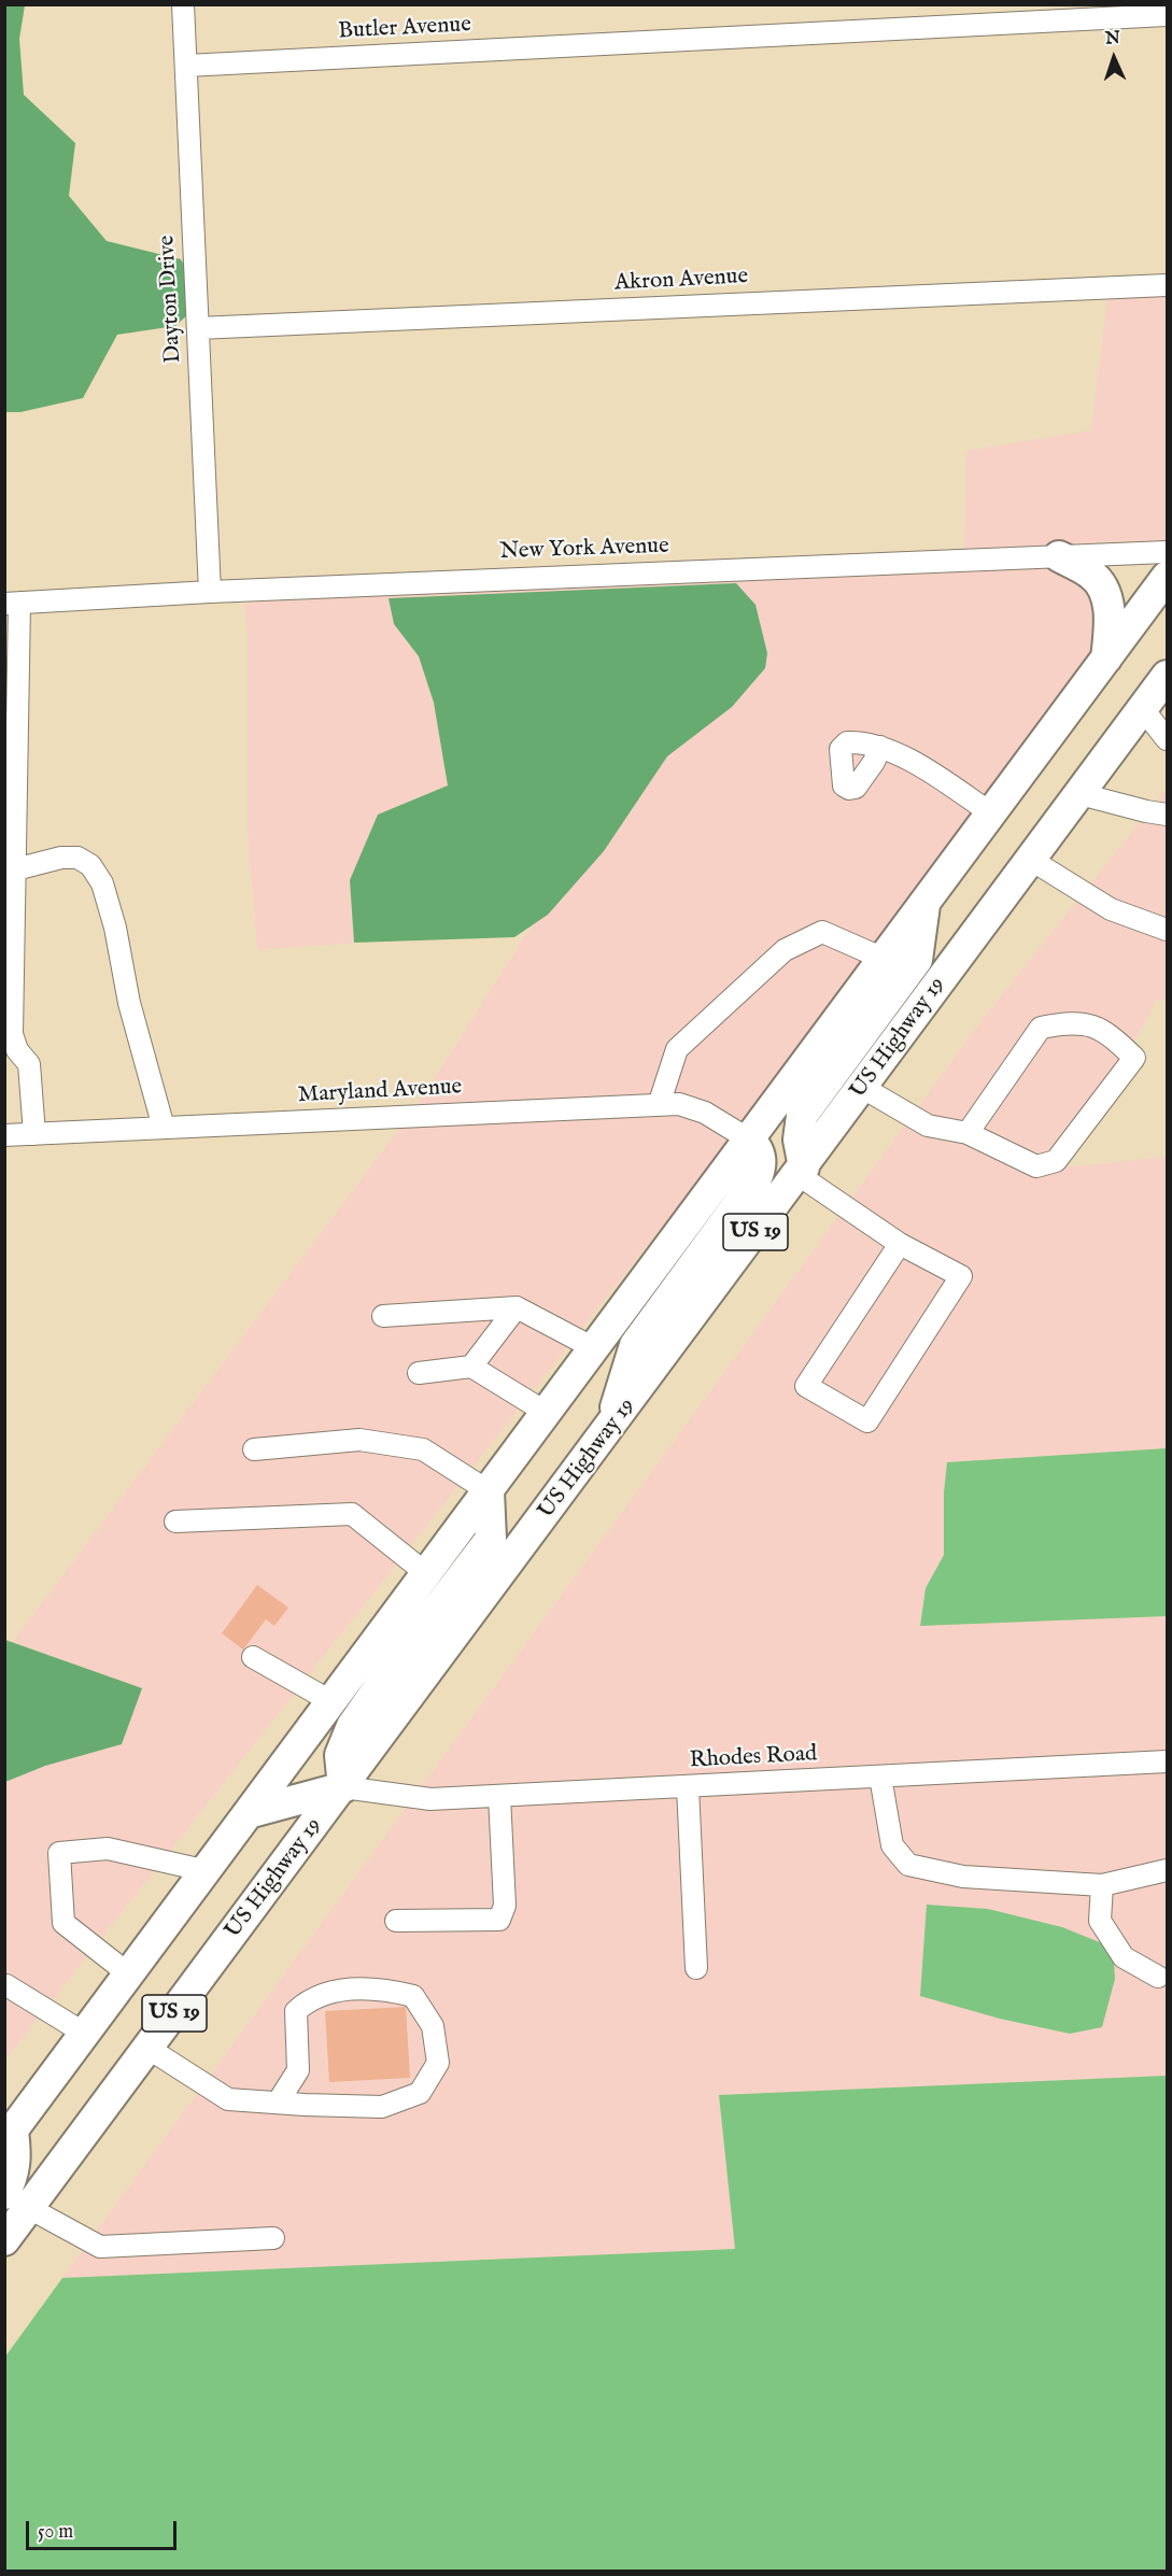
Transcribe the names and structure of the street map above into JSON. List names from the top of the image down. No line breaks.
{"streets":{"highway":["US Highway 19","US 19"],"street":["Butler Avenue","Akron Avenue","Dayton Drive","New York Avenue","Maryland Avenue","Rhodes Road"]},"crossings":[["Butler Avenue","Dayton Drive"],["Akron Avenue","Dayton Drive"],["Dayton Drive","New York Avenue"],["US Highway 19","Rhodes Road"],["Maryland Avenue","US 19"]],"scale_bar":"50 m","north":"top"}
